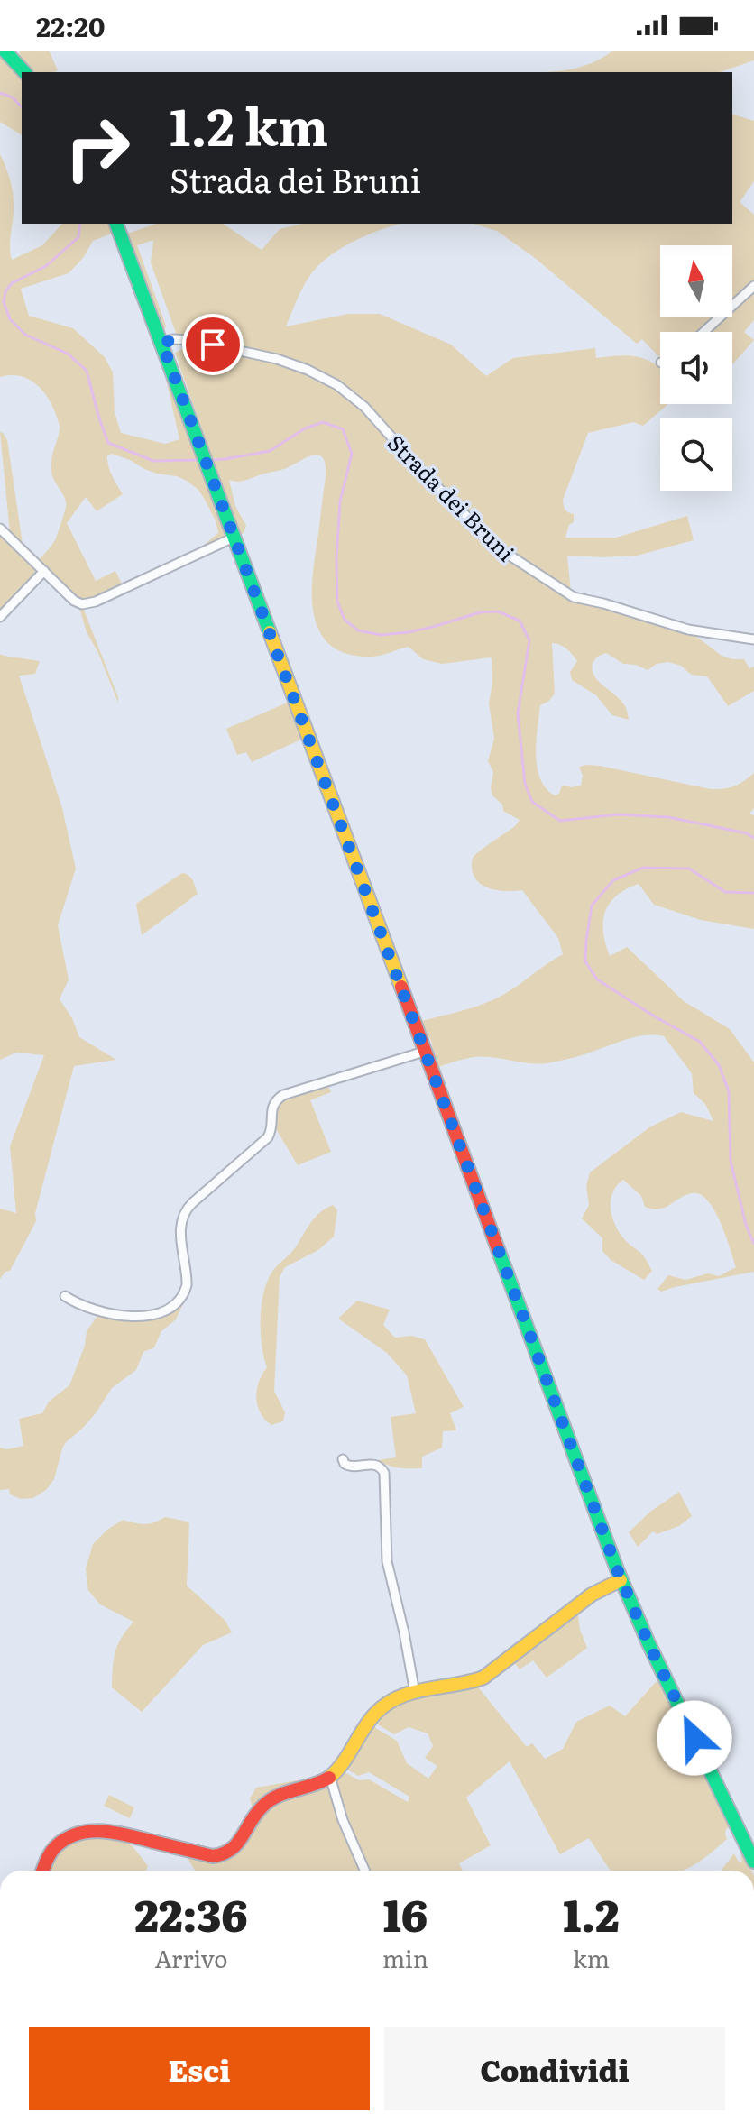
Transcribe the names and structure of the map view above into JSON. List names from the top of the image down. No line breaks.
{"streets":{"street":["Strada dei Bruni"]},"north":"top","page":{"status":"22:20","turn":["1.2 km","Strada dei Bruni"],"eta":["22:36","Arrivo","16","min","1.2","km"],"buttons":["Esci","Condividi"]}}
